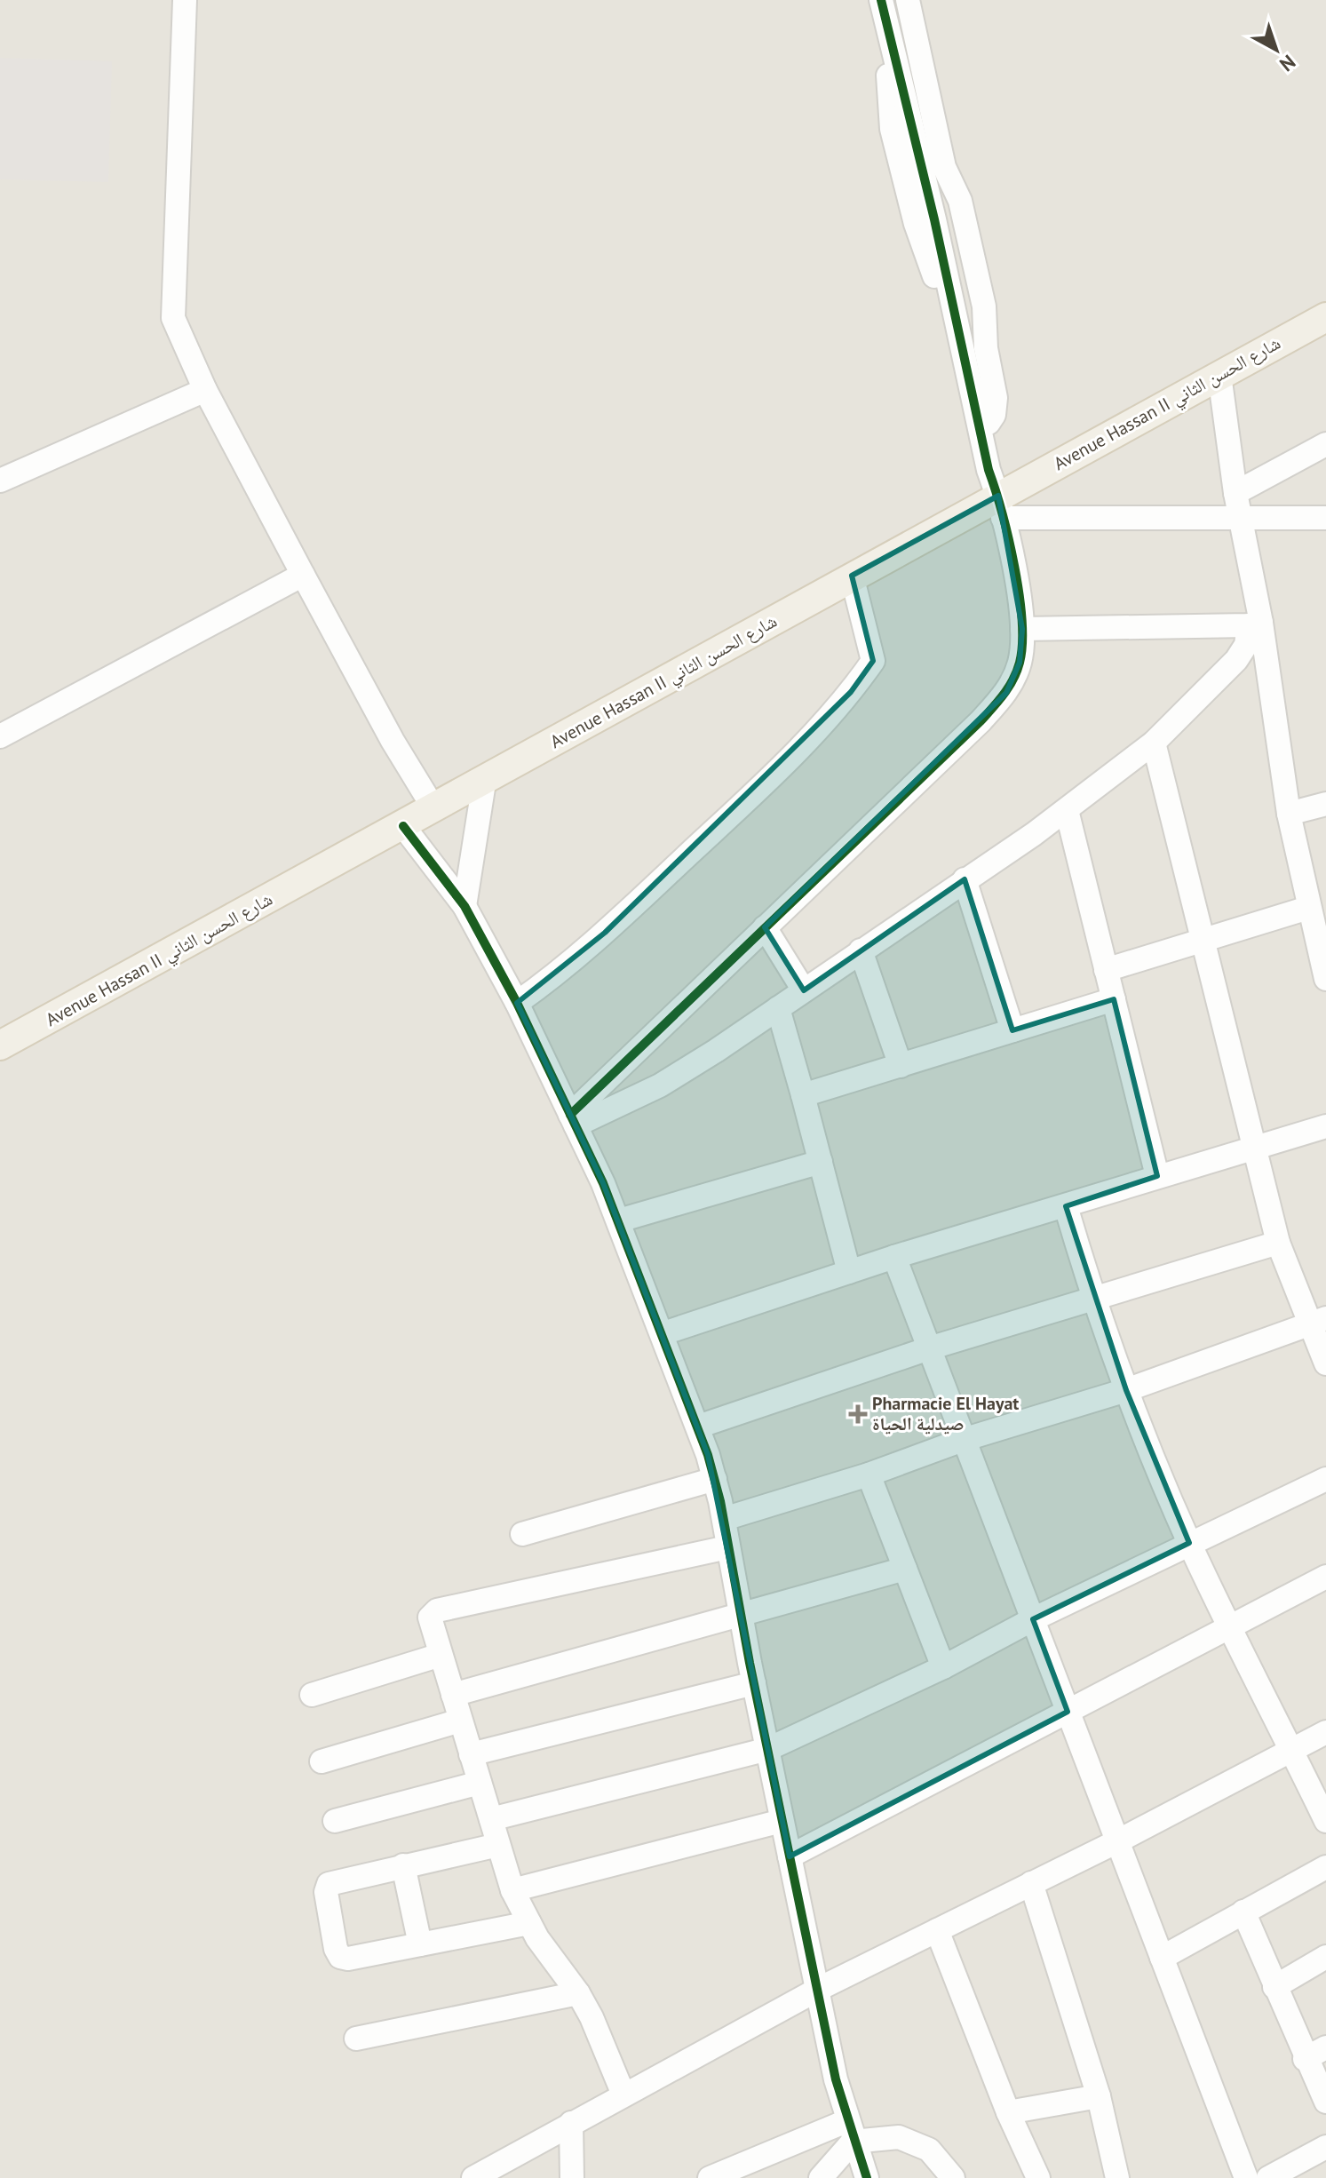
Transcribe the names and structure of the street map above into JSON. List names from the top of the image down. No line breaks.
{"streets":{"main road":["Avenue Hassan II شارع الحسن الثاني"]},"places":{"health":["Pharmacie El Hayat صيدلية الحياة"]},"north":"bottom right"}
